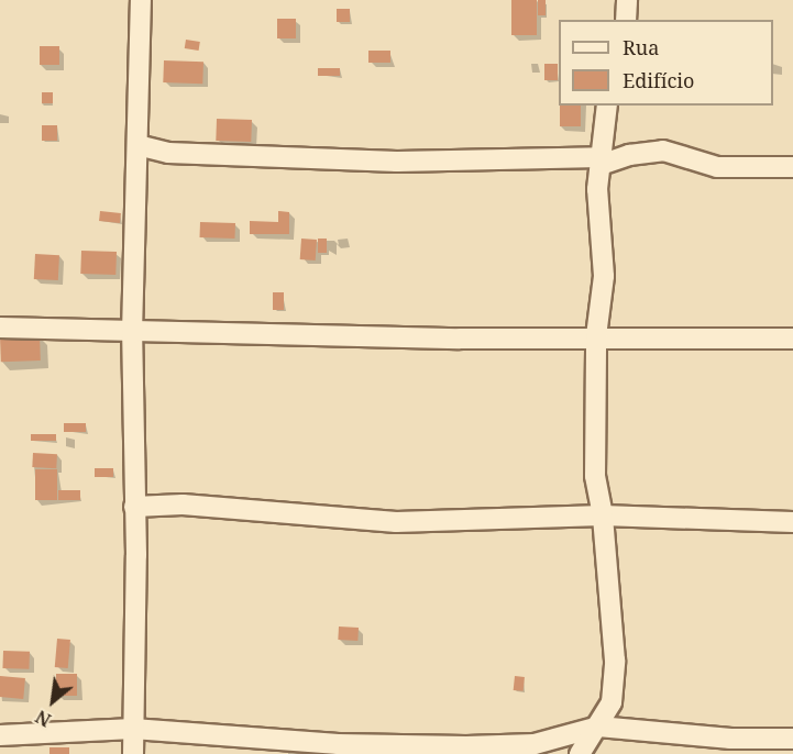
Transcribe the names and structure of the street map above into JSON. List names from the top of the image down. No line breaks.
{"legend":["Rua","Edifício"],"north":"bottom left"}
